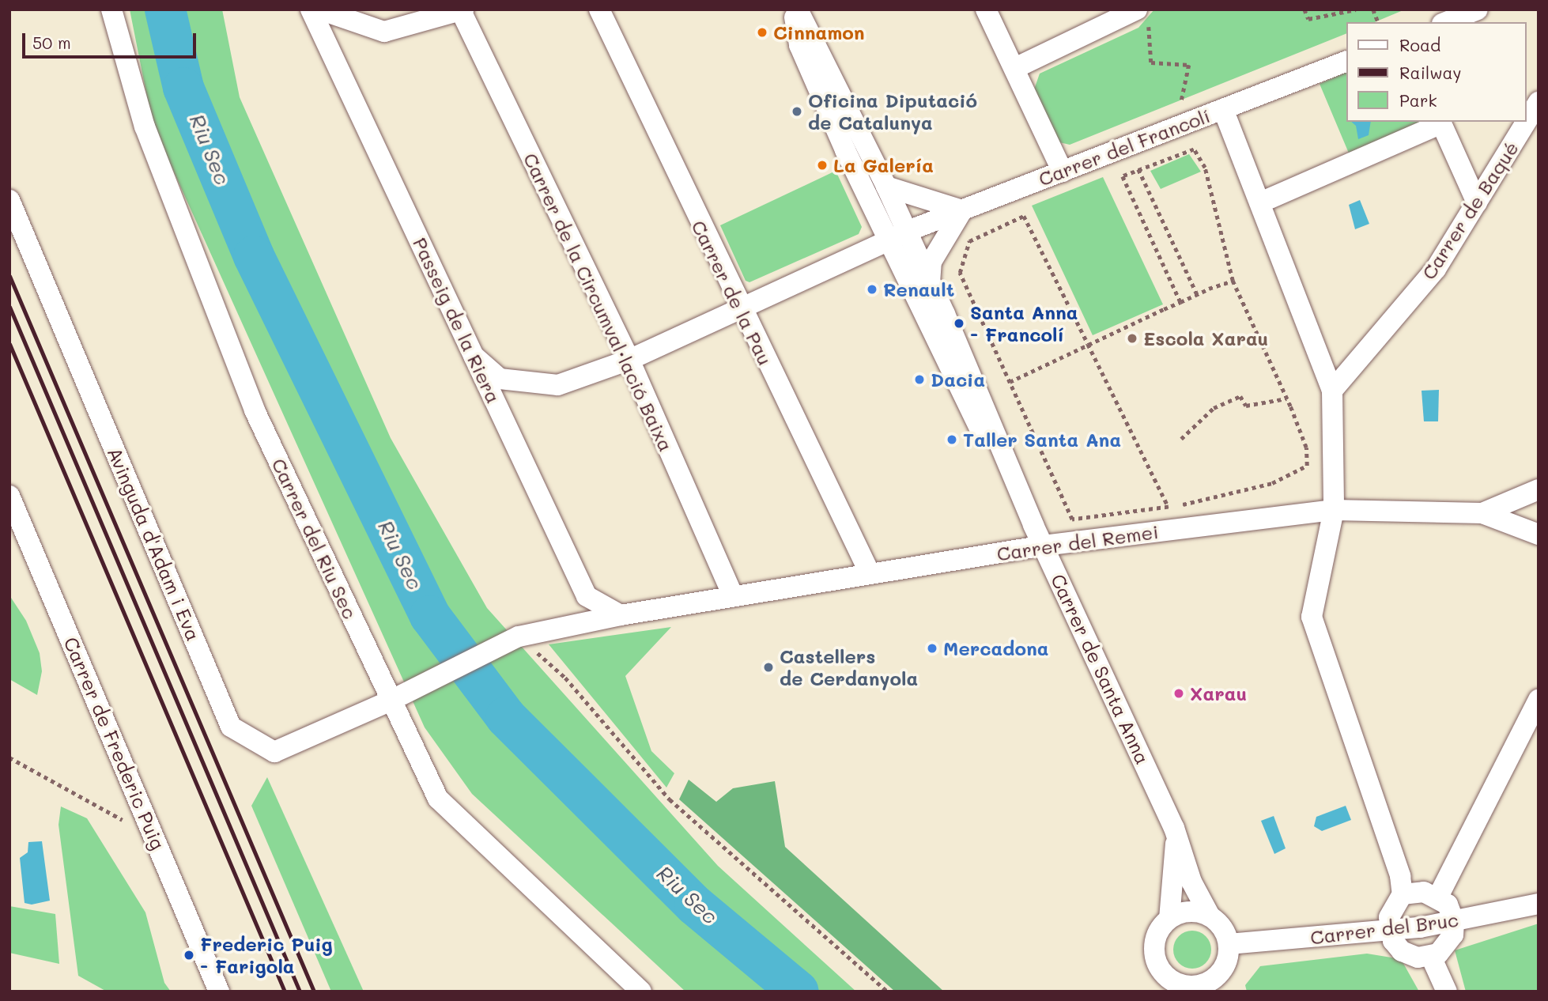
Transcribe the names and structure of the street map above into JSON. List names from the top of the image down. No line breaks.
{"streets":{"street":["Carrer del Francolí","Carrer de Baqué","Carrer de la Pau","Carrer de la Circumval·lació Baixa","Passeig de la Riera","Carrer del Riu Sec","Carrer del Remei","Avinguda d'Adam i Eva","Carrer de Santa Anna","Carrer de Frederic Puig","Carrer del Bruc"]},"crossings":[["Carrer del Francolí","Carrer de la Pau"],["Carrer del Francolí","Carrer de la Circumval·lació Baixa"],["Carrer del Francolí","Passeig de la Riera"],["Carrer del Francolí","Carrer de Santa Anna"],["Carrer de la Pau","Carrer del Remei"],["Carrer de la Circumval·lació Baixa","Carrer del Remei"],["Passeig de la Riera","Carrer del Remei"],["Carrer del Riu Sec","Carrer del Remei"],["Carrer del Riu Sec","Avinguda d'Adam i Eva"],["Carrer del Remei","Avinguda d'Adam i Eva"],["Carrer del Remei","Carrer de Santa Anna"],["Carrer de Santa Anna","Carrer del Bruc"]],"water":["Riu Sec"],"places":["Cinnamon","Oficina Diputació de Catalunya","La Galería","Renault","Santa Anna - Francolí","Escola Xarau","Dacia","Taller Santa Ana","Mercadona","Castellers de Cerdanyola","Xarau","Frederic Puig - Farigola"],"legend":["Road","Railway","Park"],"scale_bar":"50 m"}
